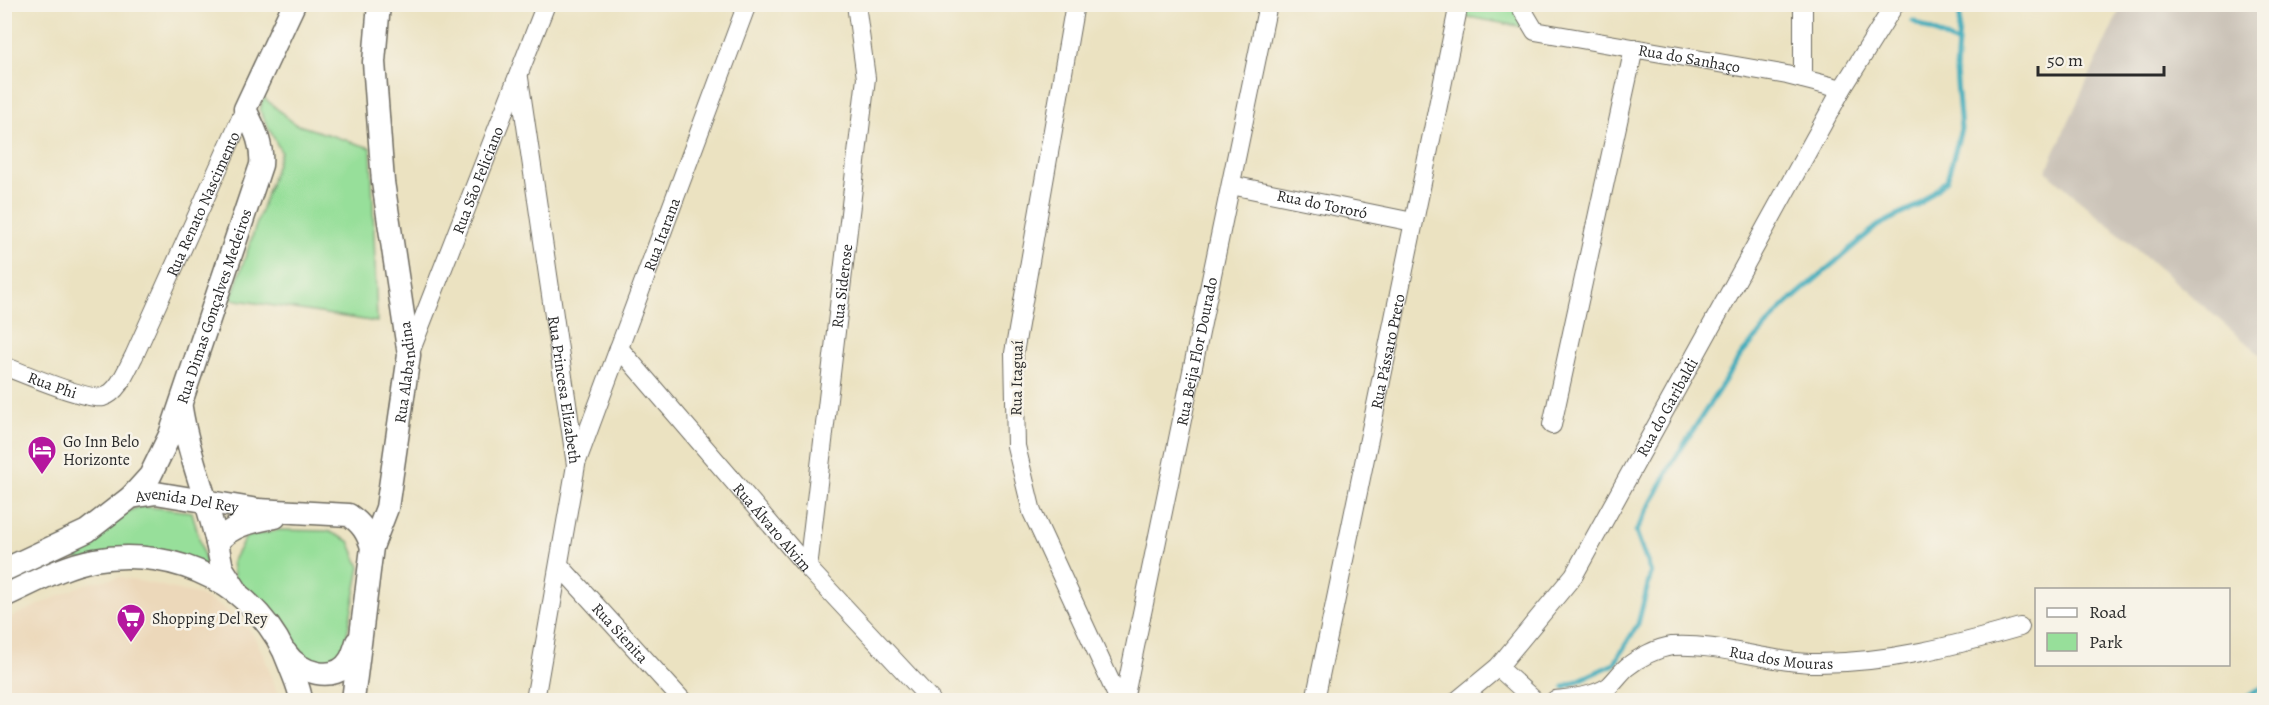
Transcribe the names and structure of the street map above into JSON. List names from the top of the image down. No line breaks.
{"streets":{"street":["Rua do Sanhaço","Rua São Feliciano","Rua Renato Nascimento","Rua do Tororó","Rua Itarana","Rua Siderose","Rua Dimas Gonçalves Medeiros","Rua Pássaro Preto","Rua Beija Flor Dourado","Rua Alabandina","Rua Itaguaí","Rua Phi","Rua Princesa Elizabeth","Rua do Garibaldi","Avenida Del Rey","Rua Álvaro Alvim","Rua Sienita","Rua dos Mouras"]},"crossings":[["Rua do Sanhaço","Rua do Garibaldi"],["Rua São Feliciano","Rua Alabandina"],["Rua São Feliciano","Rua Princesa Elizabeth"],["Rua Renato Nascimento","Rua Dimas Gonçalves Medeiros"],["Rua Renato Nascimento","Rua Phi"],["Rua do Tororó","Rua Pássaro Preto"],["Rua do Tororó","Rua Beija Flor Dourado"],["Rua Itarana","Rua Princesa Elizabeth"],["Rua Itarana","Rua Álvaro Alvim"],["Rua Siderose","Rua Álvaro Alvim"],["Rua Dimas Gonçalves Medeiros","Avenida Del Rey"],["Rua Alabandina","Avenida Del Rey"],["Rua Princesa Elizabeth","Rua Sienita"]],"places":{"hotel":["Go Inn Belo Horizonte"],"supermarket":["Shopping Del Rey"]},"legend":["Road","Park"],"scale_bar":"50 m"}
